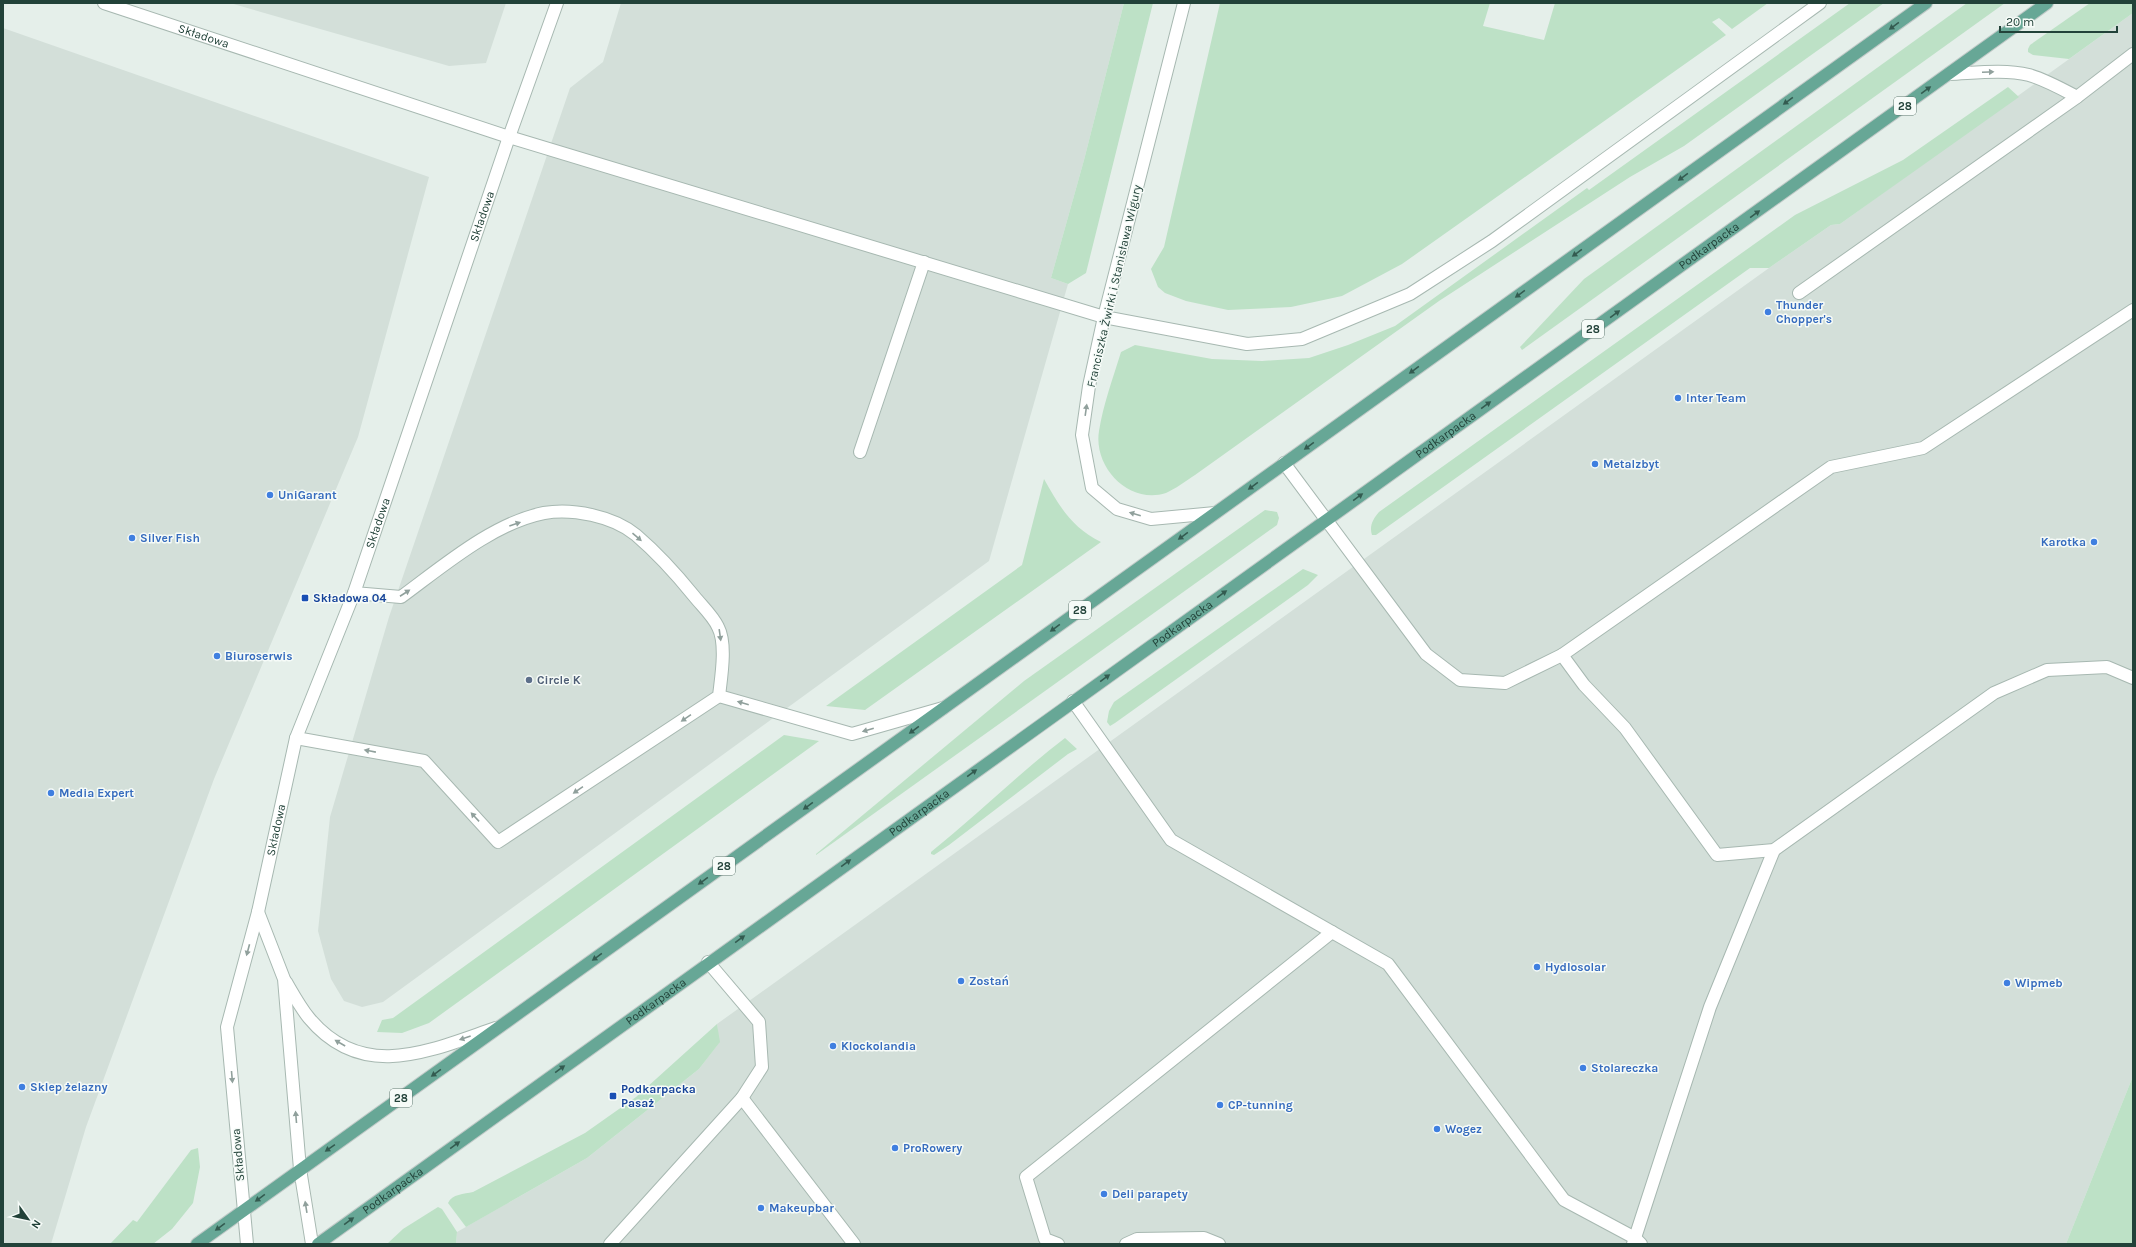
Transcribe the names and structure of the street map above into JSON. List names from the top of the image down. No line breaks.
{"streets":{"main road":["28","Podkarpacka"],"street":["Składowa","Franciszka Żwirki i Stanisława Wigury"]},"crossings":[["Składowa","28"],["28","Franciszka Żwirki i Stanisława Wigury"]],"places":{"other":["Thunder Chopper's","Inter Team","Metalzbyt","UniGarant","Silver Fish","Karotka","Biuroserwis","Circle K","Media Expert","Hydlosolar","Zostań","Wipmeb","Klockolandia","Stolareczka","Sklep żelazny","CP-tunning","Wogez","ProRowery","Deli parapety","Makeupbar"],"transit":["Składowa 04","Podkarpacka Pasaż"]},"scale_bar":"20 m","north":"bottom right"}
